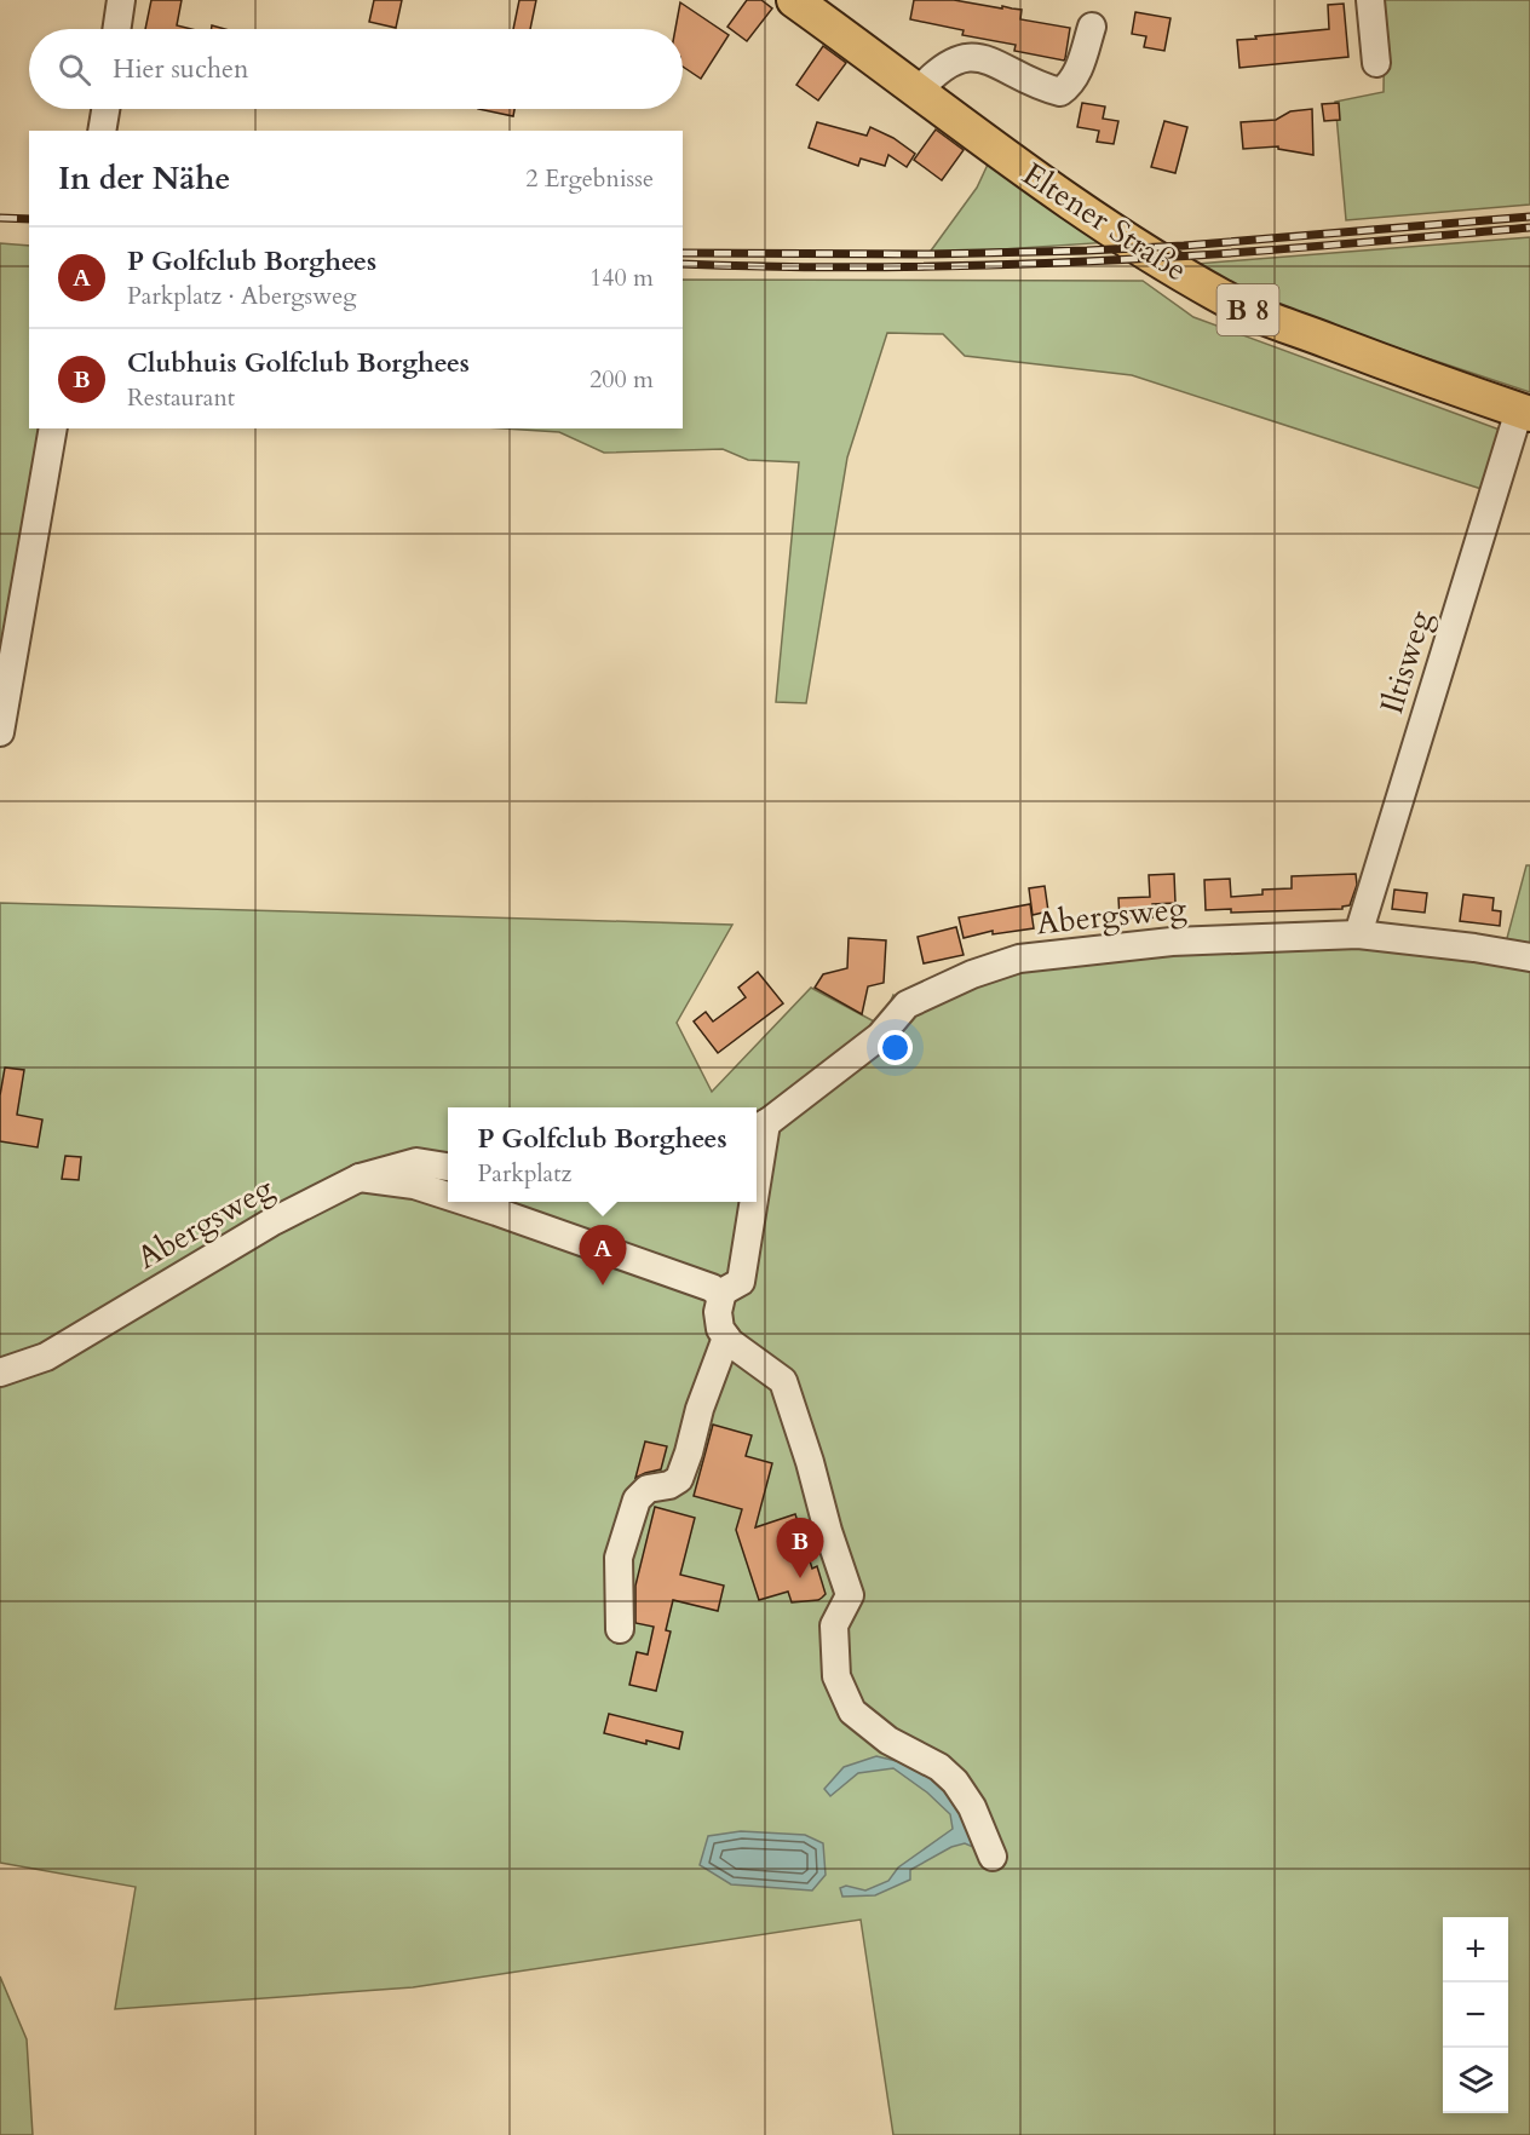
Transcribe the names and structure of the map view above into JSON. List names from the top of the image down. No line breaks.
{"streets":{"main road":["Eltener Straße","B 8"],"street":["Iltisweg","Abergsweg"]},"crossings":[["Eltener Straße","Iltisweg"],["Iltisweg","Abergsweg"]],"page":{"search":"Hier suchen","heading":["In der Nähe","2 Ergebnisse"],"list":[{"mark":"A","name":"P Golfclub Borghees","note":"Parkplatz · Abergsweg","value":"140 m"},{"mark":"B","name":"Clubhuis Golfclub Borghees","note":"Restaurant","value":"200 m"}],"popup":["P Golfclub Borghees","Parkplatz"],"pins":["A","B"],"map_buttons":["+","−"]}}
